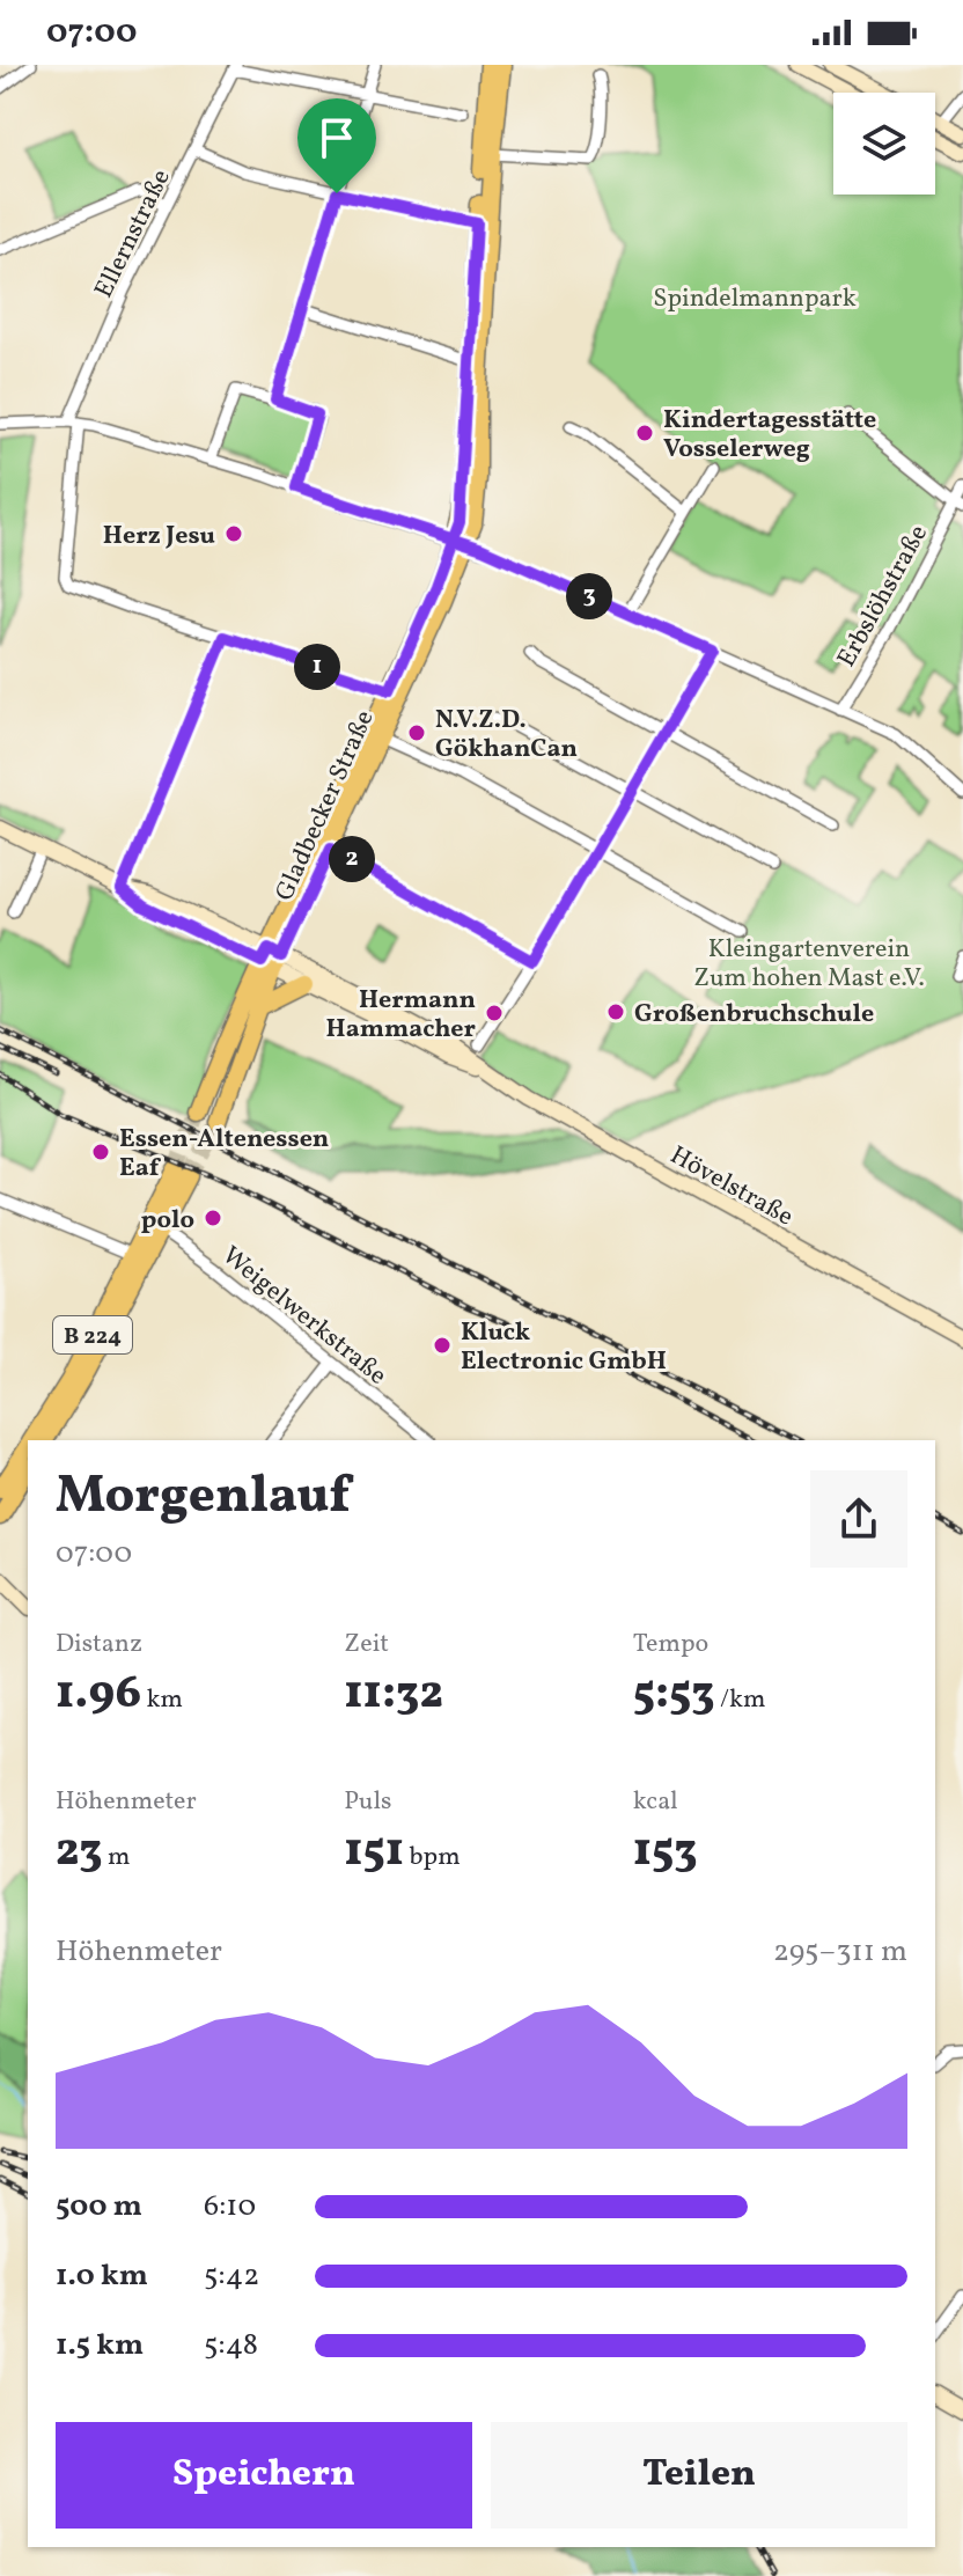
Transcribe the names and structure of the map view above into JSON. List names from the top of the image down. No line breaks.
{"streets":{"main road":["Gladbecker Straße","Hövelstraße","B 224"],"street":["Ellernstraße","Erbslöhstraße","Weigelwerkstraße"]},"crossings":[["Gladbecker Straße","Hövelstraße"],["Weigelwerkstraße","B 224"]],"parks":["Spindelmannpark","Kleingartenverein Zum hohen Mast e.V."],"places":["Kindertagesstätte Vosselerweg","Herz Jesu","N.V.Z.D. GökhanCan","Großenbruchschule","Hermann Hammacher","Essen-Altenessen Eaf","polo","Kluck Electronic GmbH"],"page":{"status":"07:00","pins":["3","1","2"],"heading":["Morgenlauf","07:00"],"stats":[["Distanz","1.96 km"],["Zeit","11:32"],["Tempo","5:53 /km"],["Höhenmeter","23 m"],["Puls","151 bpm"],["kcal","153"]],"chart":["Höhenmeter","295–311 m"],"list":[{"name":"500 m","note":"6:10"},{"name":"1.0 km","note":"5:42"},{"name":"1.5 km","note":"5:48"}],"buttons":["Speichern","Teilen"]}}
